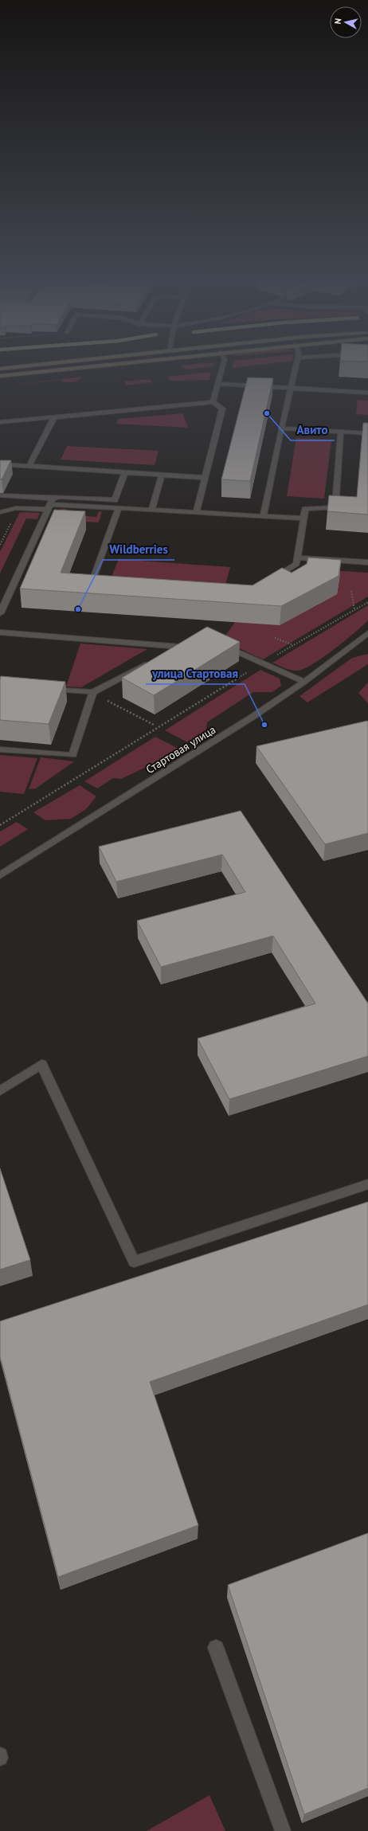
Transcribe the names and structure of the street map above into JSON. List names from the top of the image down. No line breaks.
{"streets":{"street":["Стартовая улица"]},"places":["Авито","Wildberries","улица Стартовая"],"north":"left"}
